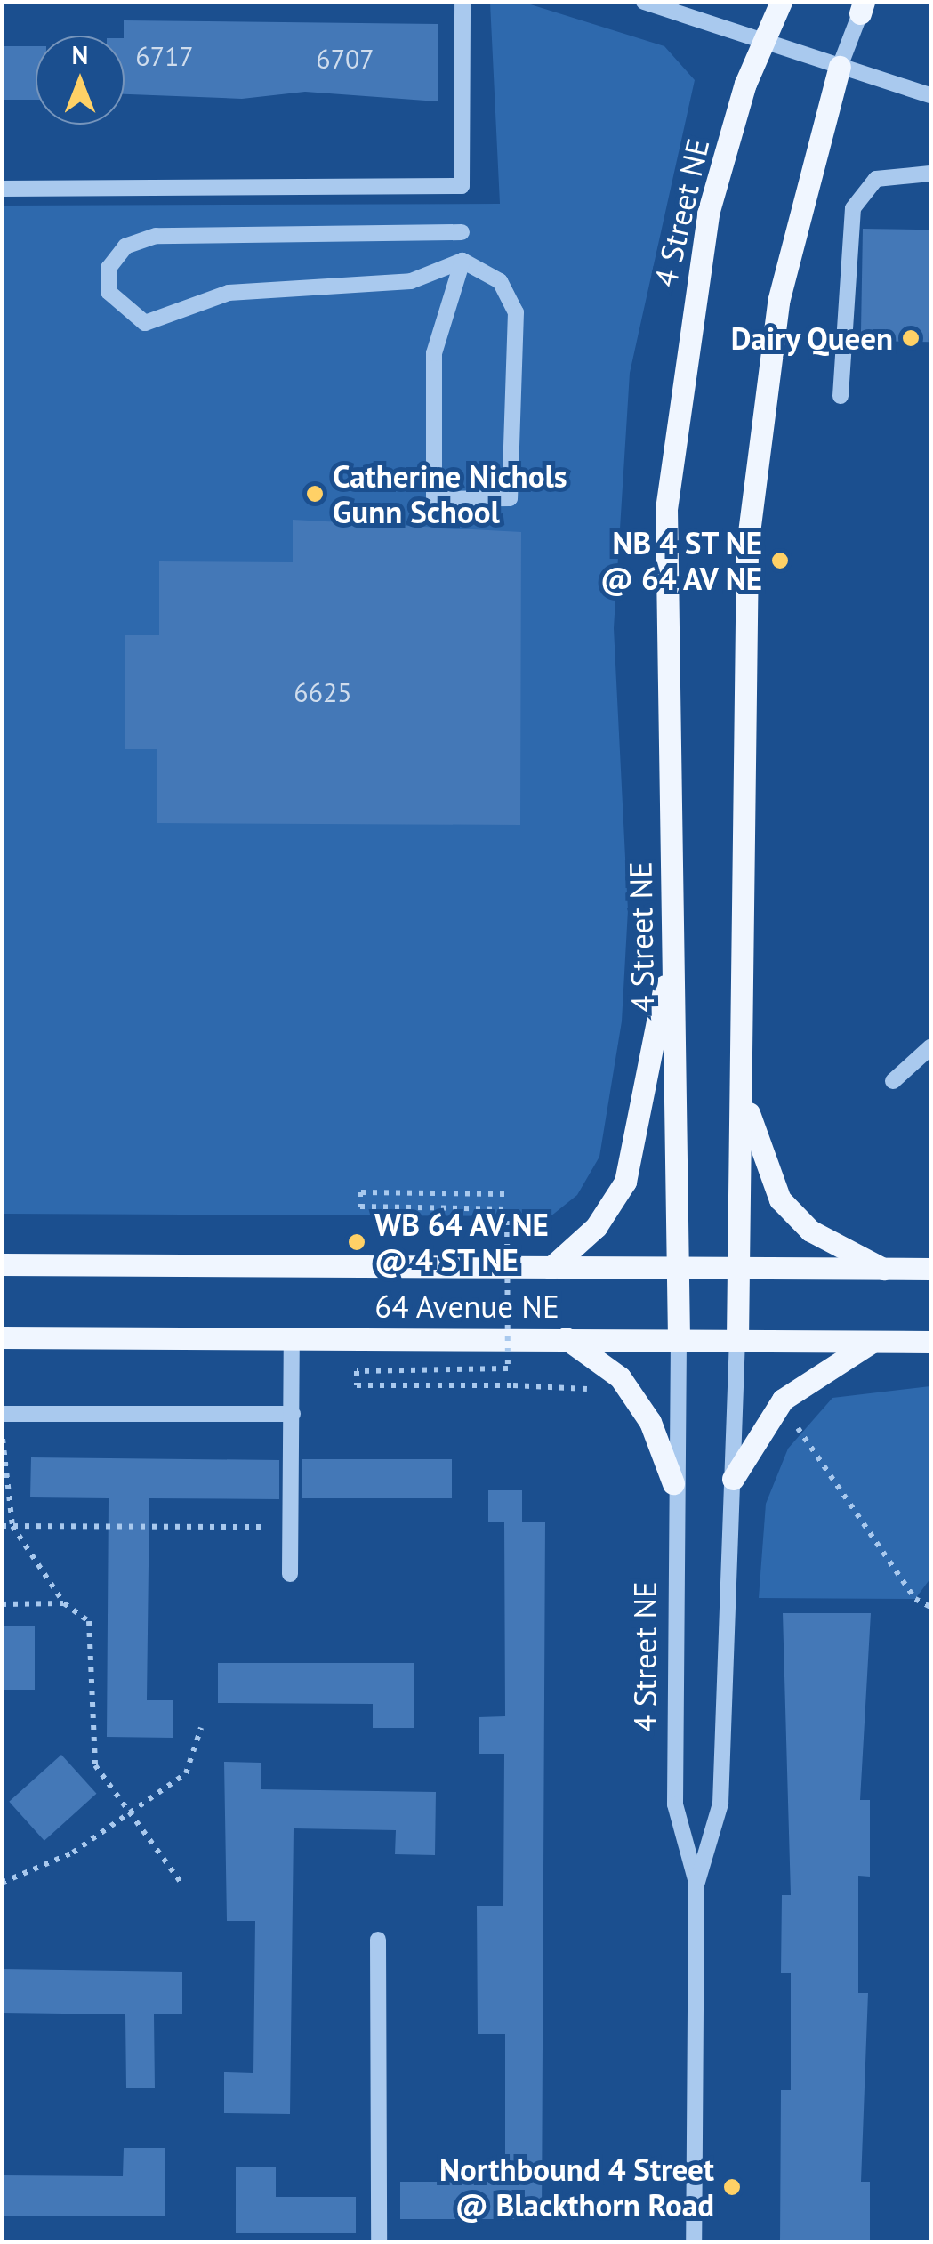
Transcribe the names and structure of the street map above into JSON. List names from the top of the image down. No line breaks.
{"streets":{"main road":["4 Street NE","64 Avenue NE"]},"crossings":[["4 Street NE","64 Avenue NE"]],"places":["Dairy Queen","Catherine Nichols Gunn School","NB 4 ST NE @ 64 AV NE","WB 64 AV NE @ 4 ST NE","Northbound 4 Street @ Blackthorn Road"],"house_numbers":["6717","6707","6625"],"north":"top"}
